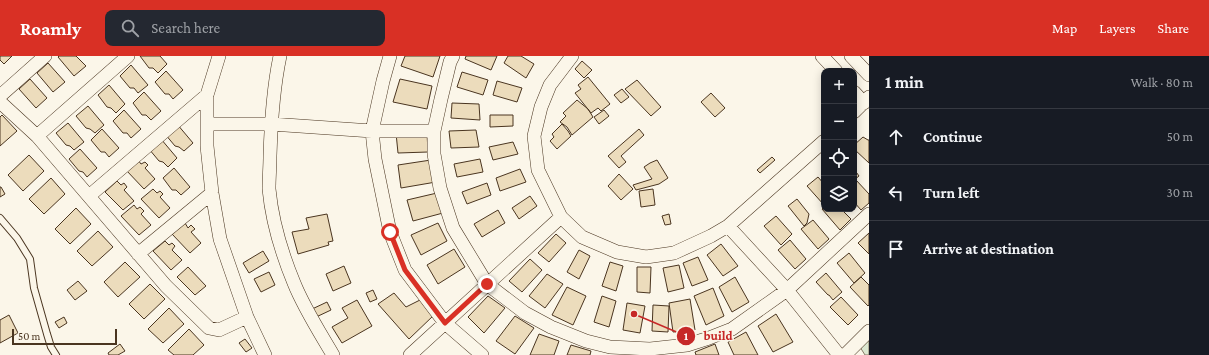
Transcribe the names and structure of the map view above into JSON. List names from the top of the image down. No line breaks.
{"places":["build"],"scale_bar":"50 m","page":{"header":"Roamly","search":"Search here","nav":["Map","Layers","Share"],"heading":["1 min","Walk · 80 m"],"map_buttons":["+","−"],"list":[["Continue","50 m"],["Turn left","30 m"],"Arrive at destination"],"scale":"50 m"}}
